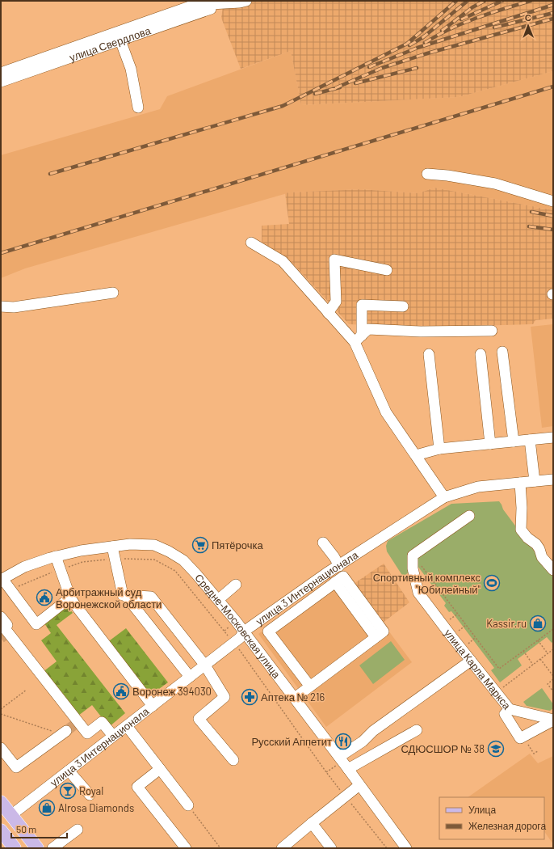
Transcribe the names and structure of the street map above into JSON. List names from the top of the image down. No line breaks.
{"streets":{"street":["улица Свердлова","улица 3 Интернационала","Средне-Московская улица","улица Карла Маркса"]},"crossings":[["улица 3 Интернационала","Средне-Московская улица"]],"places":{"supermarket":["Пятёрочка"],"sports":["Спортивный комплекс \"Юбилейный\""],"public building":["Арбитражный суд Воронежской области","Воронеж 394030"],"shop":["Kassir.ru","Alrosa Diamonds"],"pharmacy":["Аптека № 216"],"restaurant":["Русский Аппетит"],"school or university":["СДЮСШОР № 38"],"bar":["Royal"]},"legend":["Улица","Железная дорога"],"scale_bar":"50 m","north":"top"}
